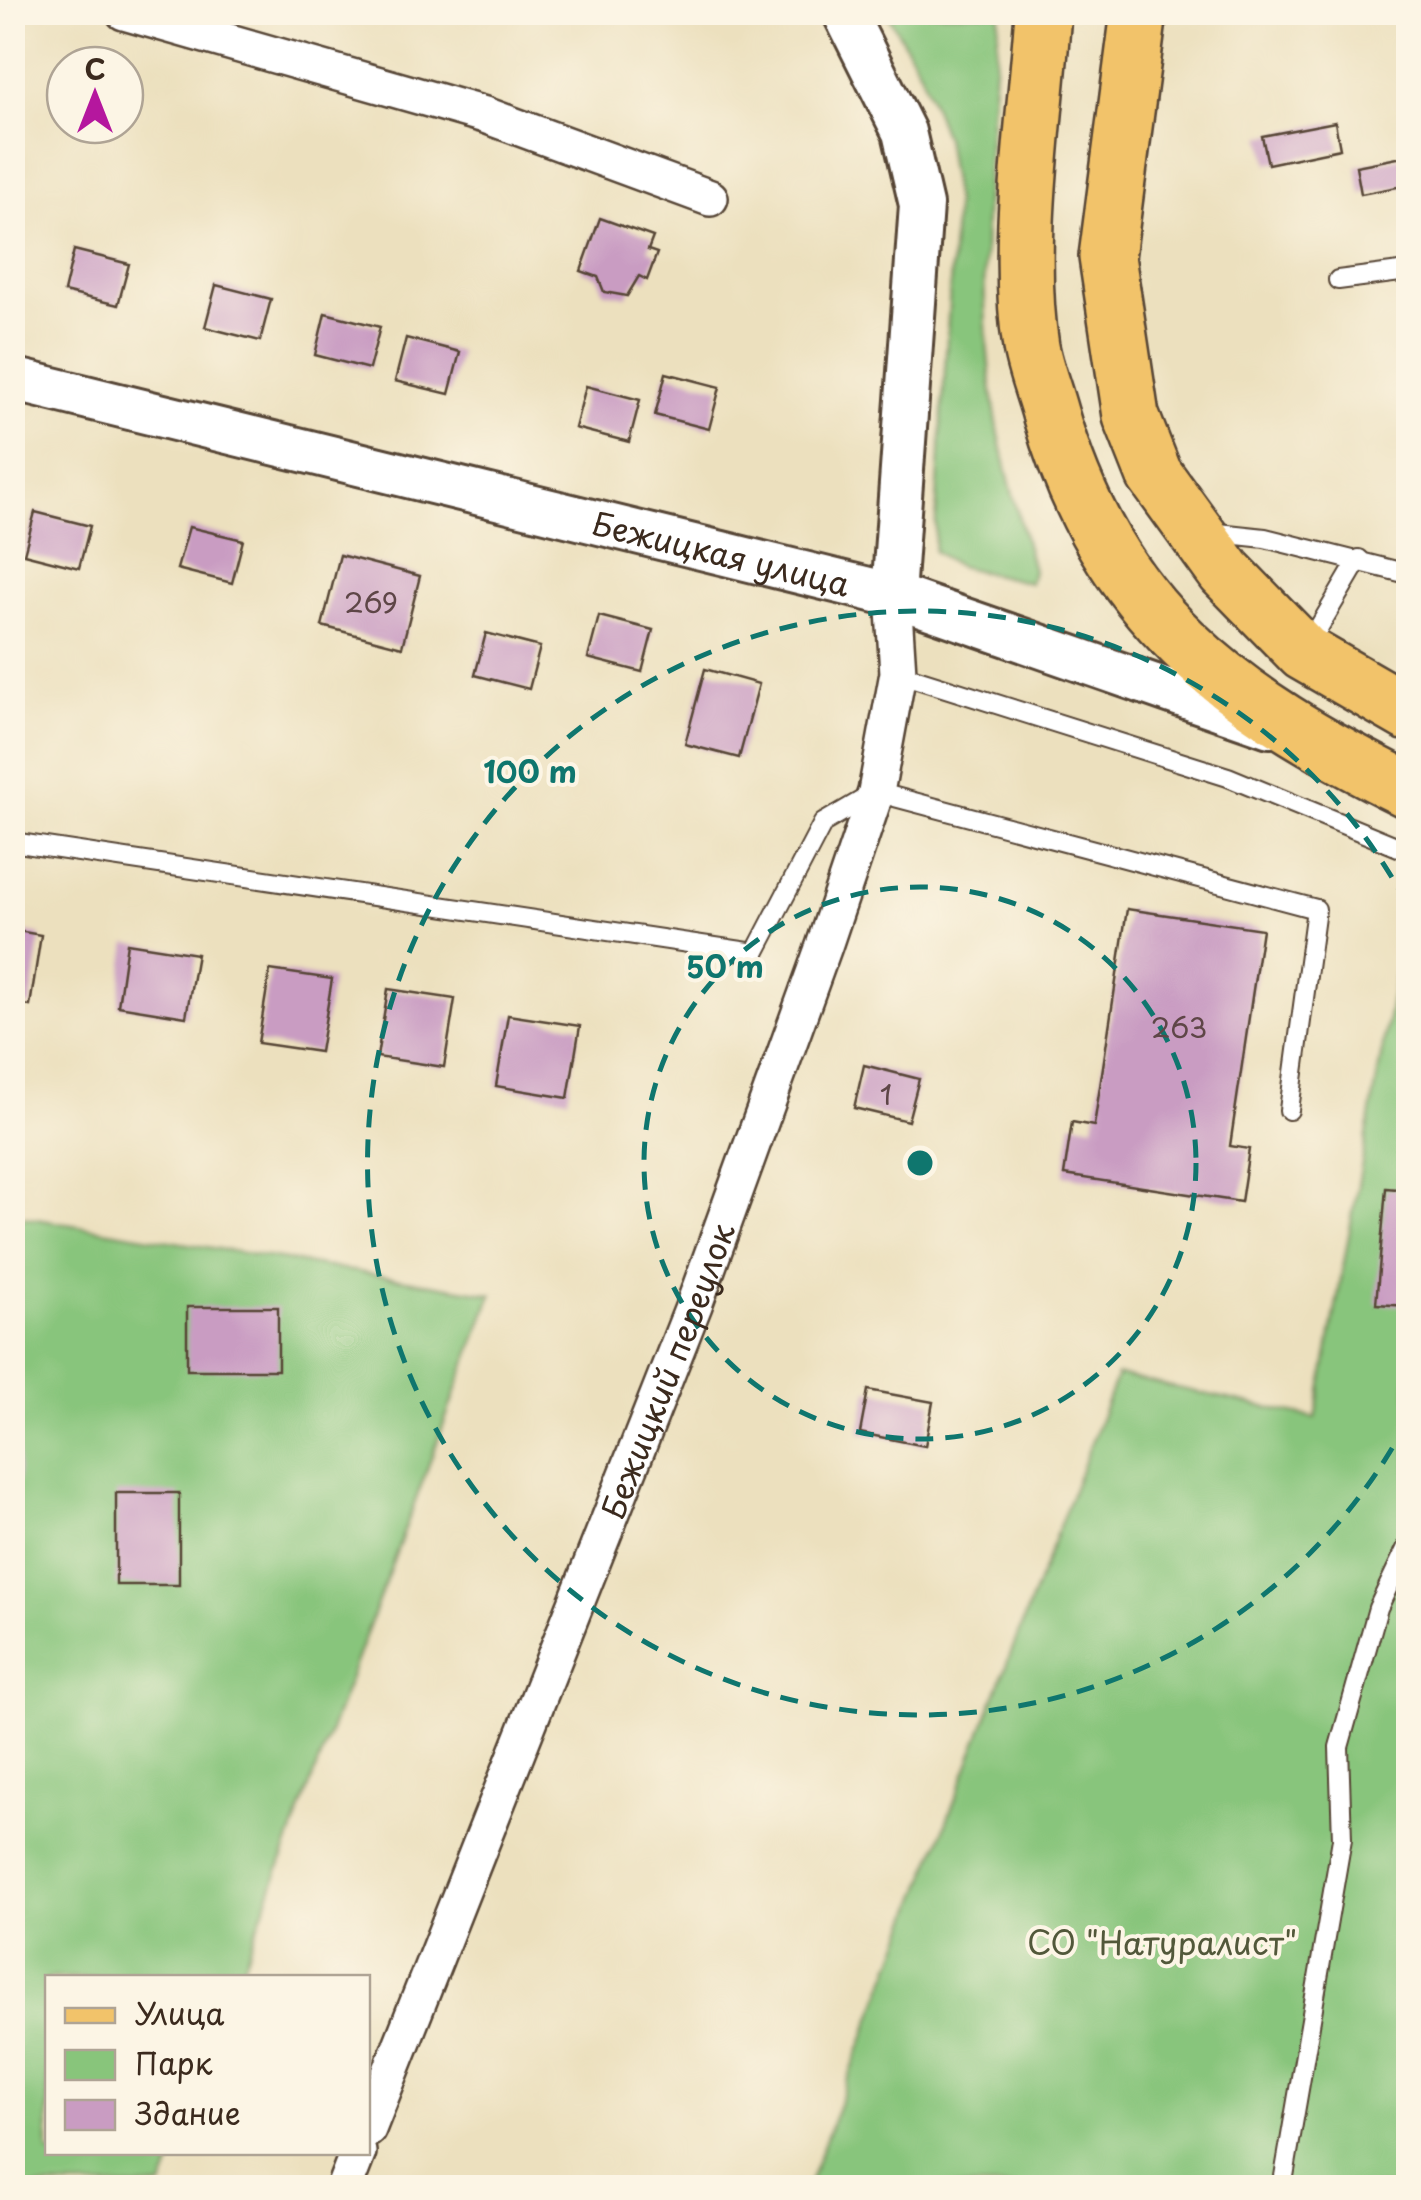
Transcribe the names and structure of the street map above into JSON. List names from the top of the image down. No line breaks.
{"streets":{"main road":["Бежицкая улица"],"street":["Бежицкий переулок"]},"crossings":[["Бежицкая улица","Бежицкий переулок"]],"parks":["СО \"Натуралист\""],"house_numbers":["269","263","1"],"legend":["Улица","Парк","Здание"],"north":"top","rings":["100 m","50 m"]}
